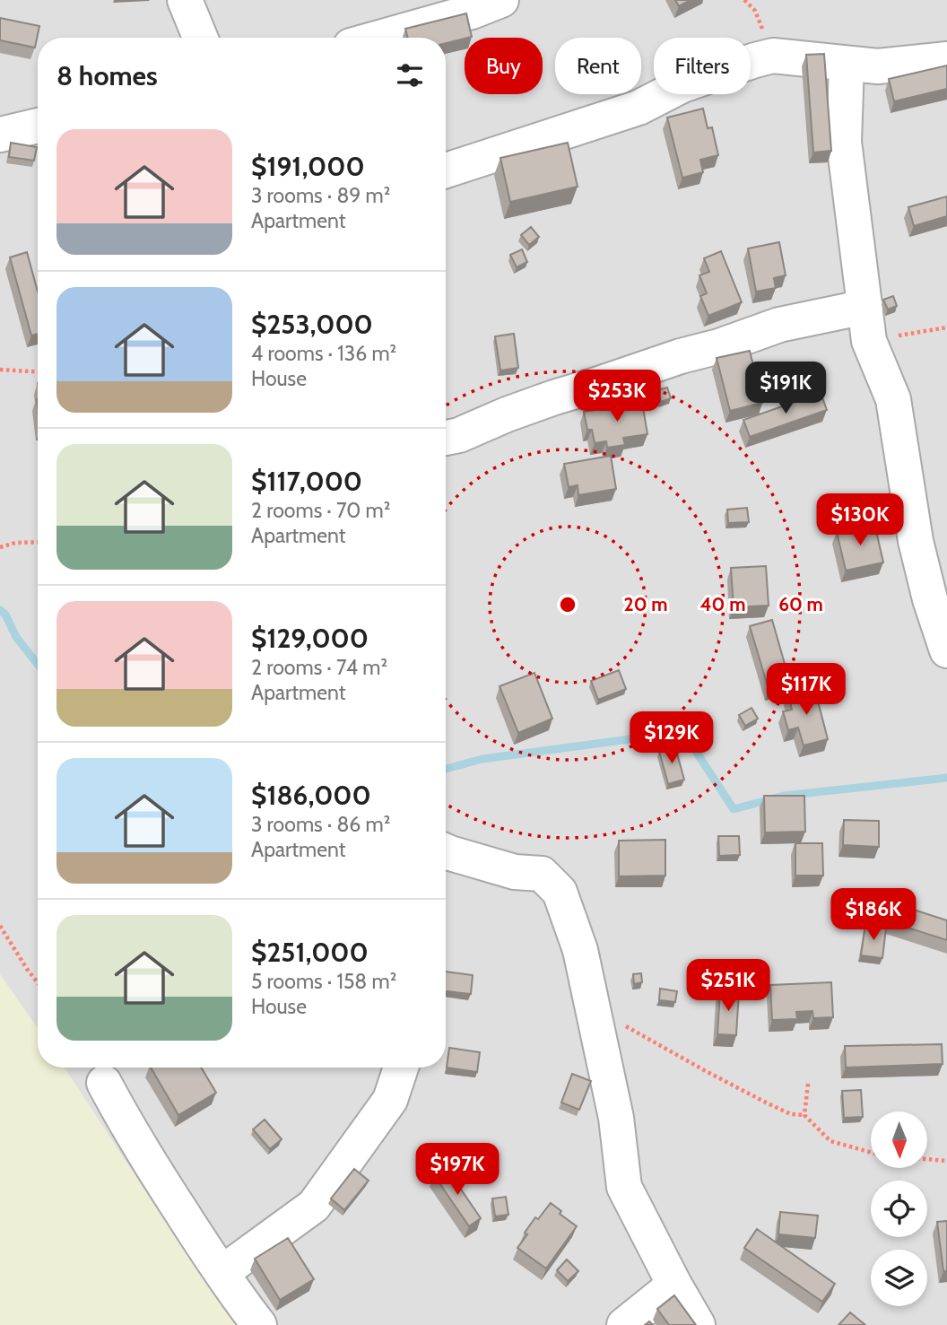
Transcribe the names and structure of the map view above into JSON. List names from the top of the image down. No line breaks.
{"north":"bottom","page":{"chip":["Buy","Rent","Filters"],"heading":"8 homes","list":[{"name":"$191,000","note":"3 rooms · 89 m² · Apartment"},{"name":"$253,000","note":"4 rooms · 136 m² · House"},{"name":"$117,000","note":"2 rooms · 70 m² · Apartment"},{"name":"$129,000","note":"2 rooms · 74 m² · Apartment"},{"name":"$186,000","note":"3 rooms · 86 m² · Apartment"},{"name":"$251,000","note":"5 rooms · 158 m² · House"}],"price":["$191K","$253K","$130K","$117K","$129K","$186K","$251K","$197K"]},"rings":["20 m","40 m","60 m"]}
